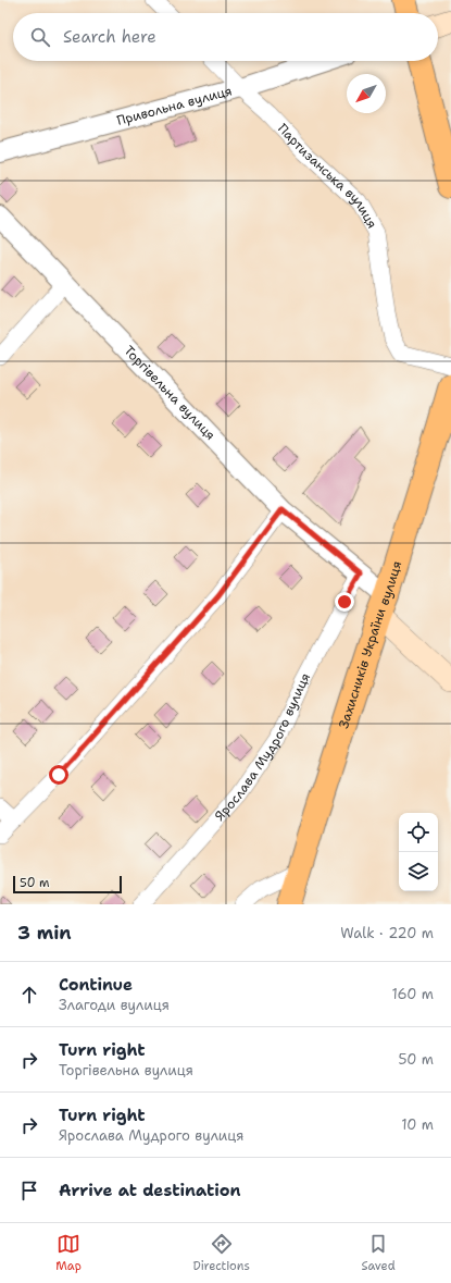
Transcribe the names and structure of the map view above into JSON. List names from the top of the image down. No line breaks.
{"streets":{"highway":["Захисників України вулиця"],"street":["Привольна вулиця","Партизанська вулиця","Торгівельна вулиця","Ярослава Мудрого вулиця"]},"crossings":[["Привольна вулиця","Партизанська вулиця"],["Торгівельна вулиця","Захисників України вулиця"],["Торгівельна вулиця","Ярослава Мудрого вулиця"]],"scale_bar":"50 m","north":"bottom left","page":{"search":"Search here","scale":"50 m","heading":["3 min","Walk · 220 m"],"list":[["Continue","Злагоди вулиця","160 m"],["Turn right","Торгівельна вулиця","50 m"],["Turn right","Ярослава Мудрого вулиця","10 m"],"Arrive at destination"],"nav":["Map","Directions","Saved"]}}
